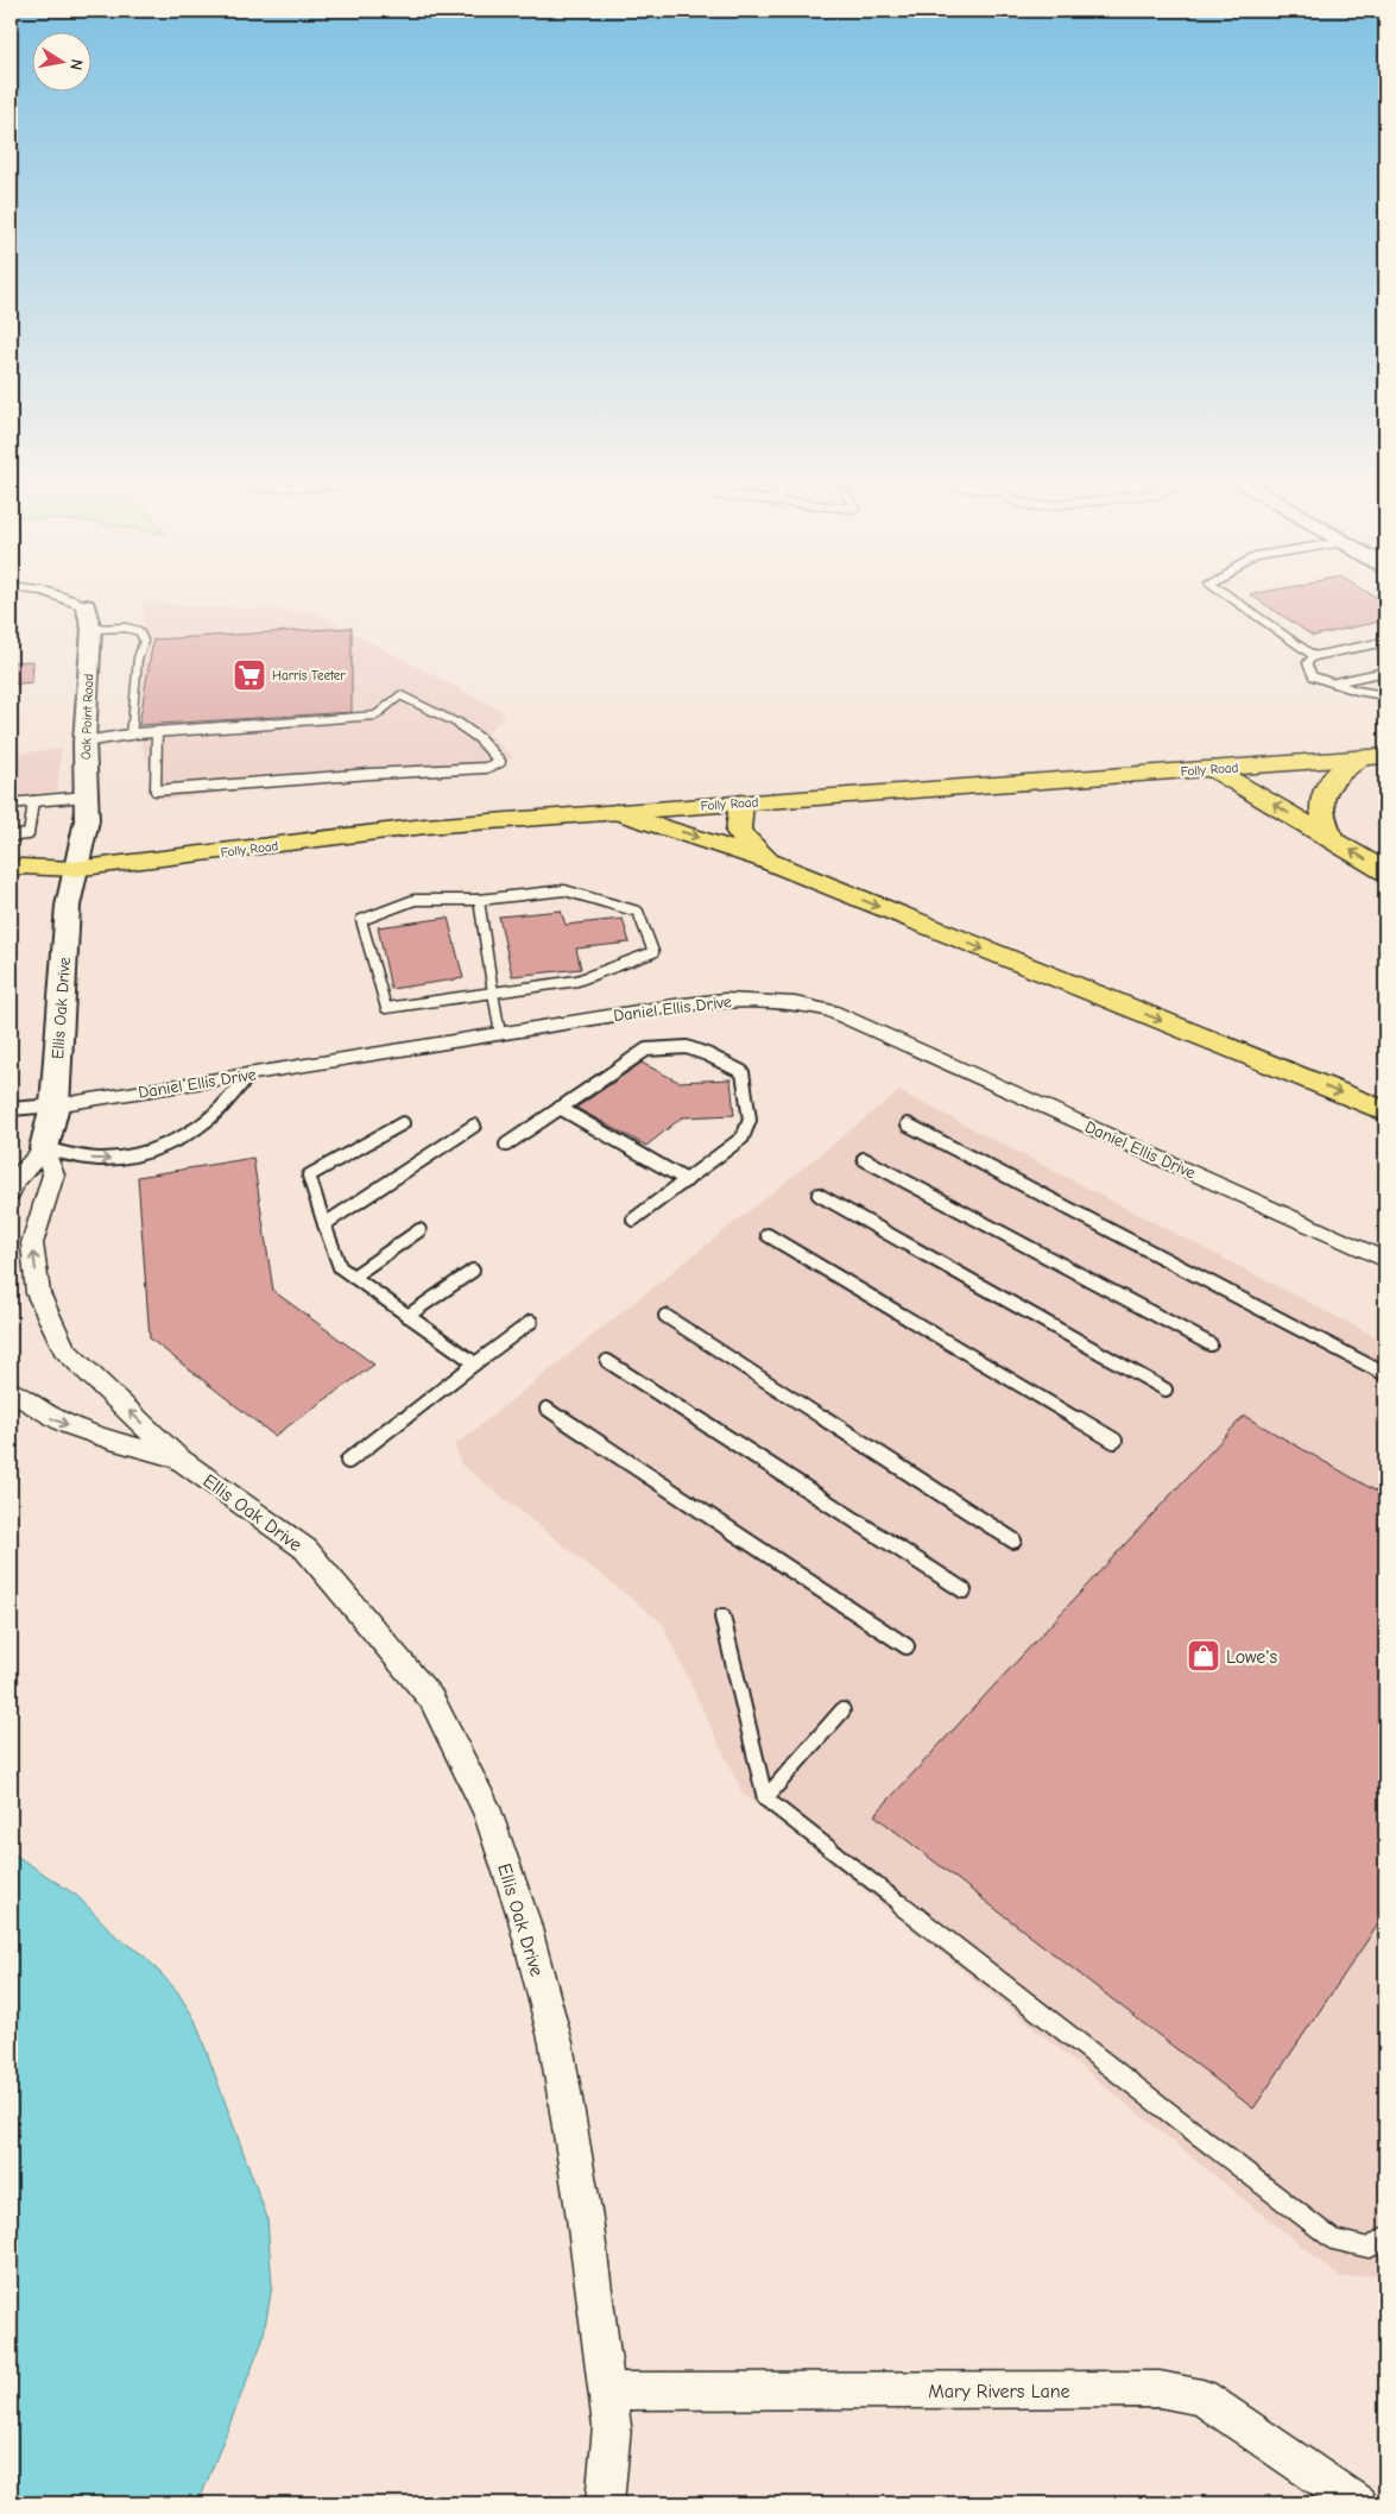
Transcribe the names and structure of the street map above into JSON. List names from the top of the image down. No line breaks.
{"streets":{"main road":["Folly Road"],"street":["Oak Point Road","Ellis Oak Drive","Daniel Ellis Drive","Mary Rivers Lane"]},"crossings":[["Oak Point Road","Folly Road"],["Oak Point Road","Ellis Oak Drive"],["Folly Road","Ellis Oak Drive"],["Ellis Oak Drive","Daniel Ellis Drive"],["Ellis Oak Drive","Mary Rivers Lane"]],"places":{"supermarket":["Harris Teeter"],"shop":["Lowe's"]},"north":"right"}
